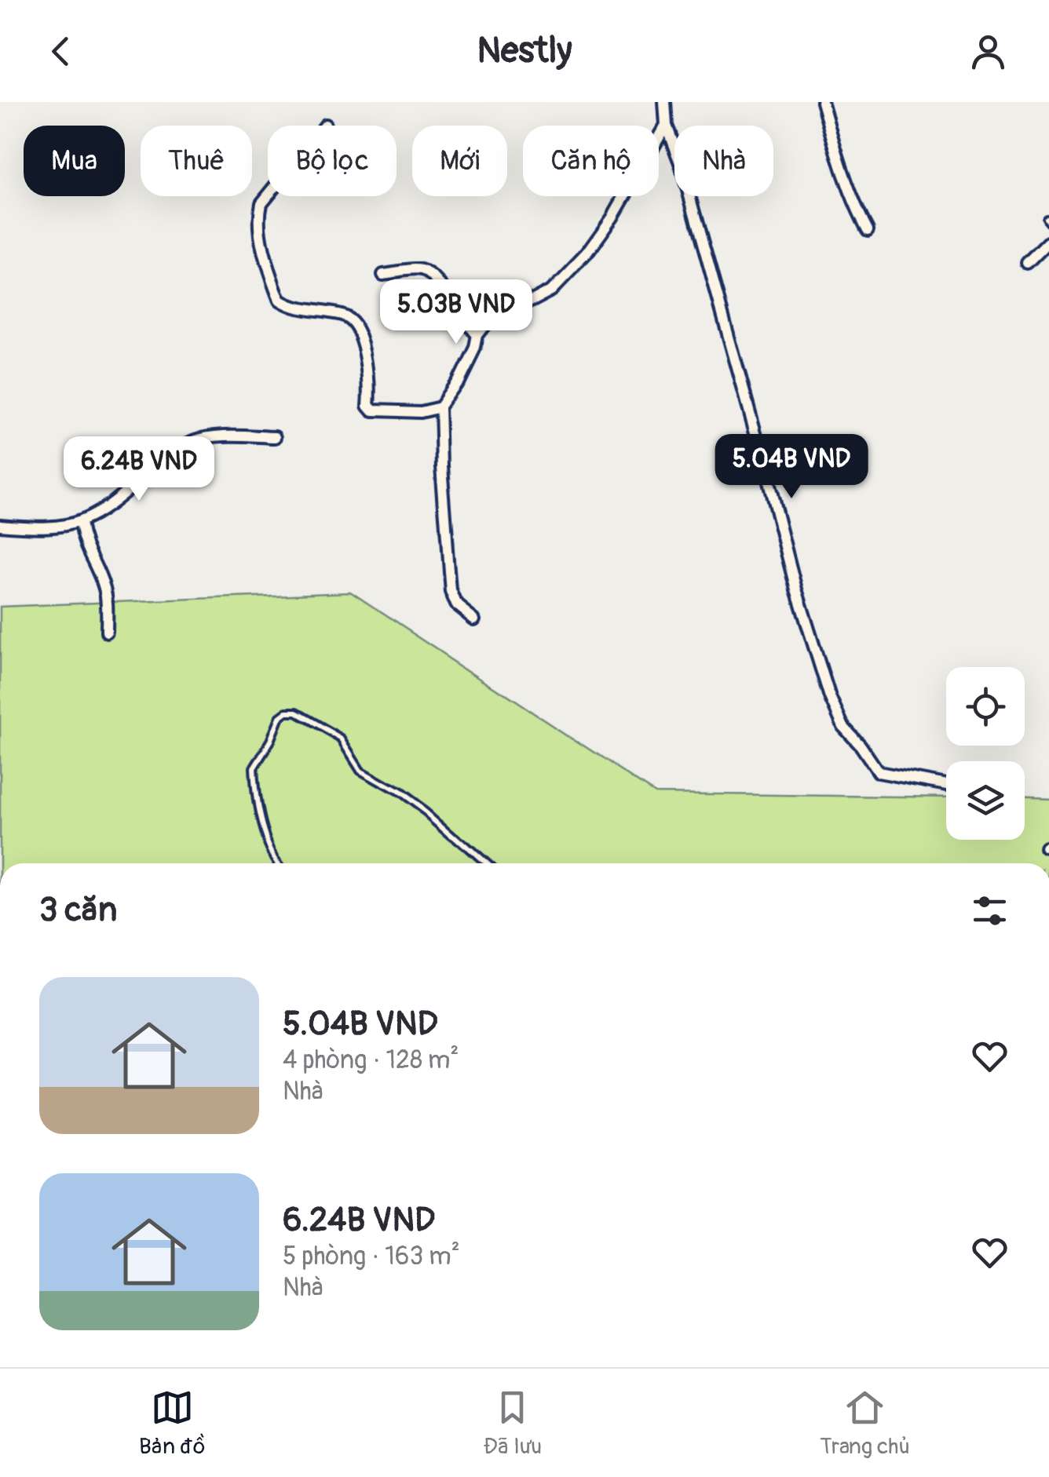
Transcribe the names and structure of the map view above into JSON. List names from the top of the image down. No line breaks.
{"page":{"header":"Nestly","chip":["Mua","Thuê","Bộ lọc","Mới","Căn hộ","Nhà"],"price":["5.03B VND","5.04B VND","6.24B VND"],"heading":"3 căn","list":[{"name":"5.04B VND","note":"4 phòng · 128 m² · Nhà"},{"name":"6.24B VND","note":"5 phòng · 163 m² · Nhà"}],"tabs":["Bản đồ","Đã lưu","Trang chủ"]}}
